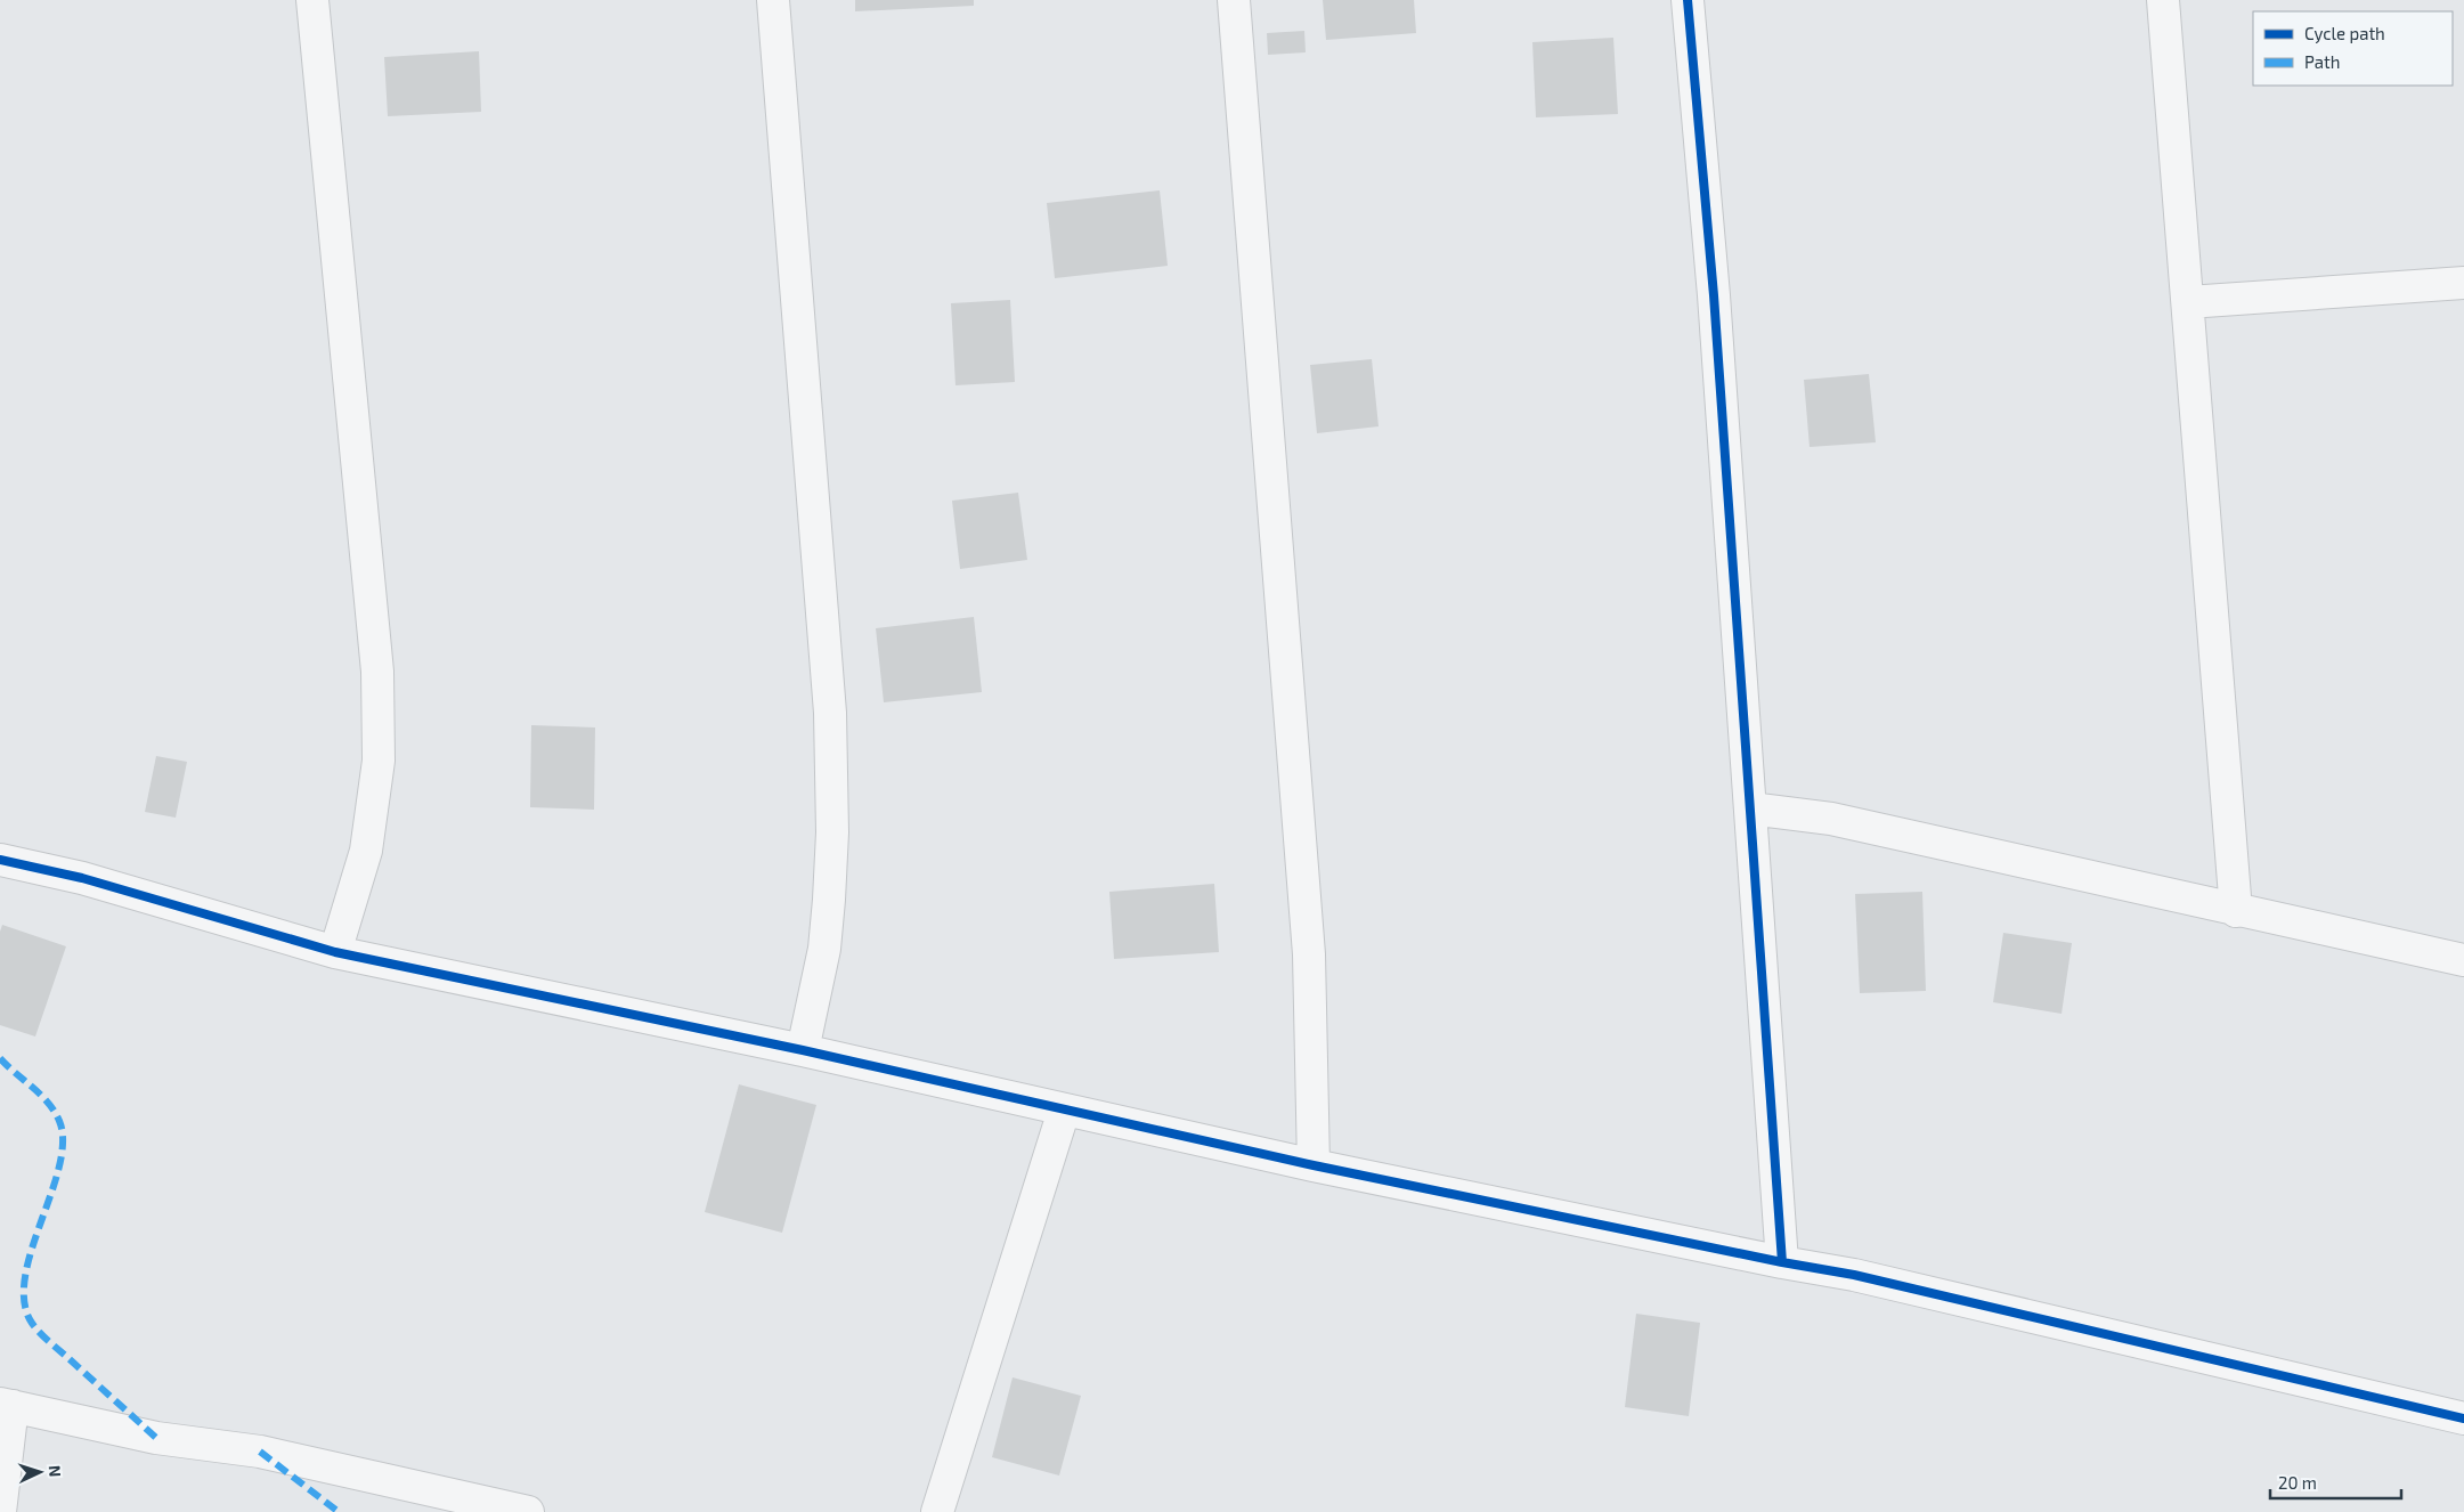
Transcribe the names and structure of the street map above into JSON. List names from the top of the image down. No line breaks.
{"legend":["Cycle path","Path"],"scale_bar":"20 m","north":"right"}
